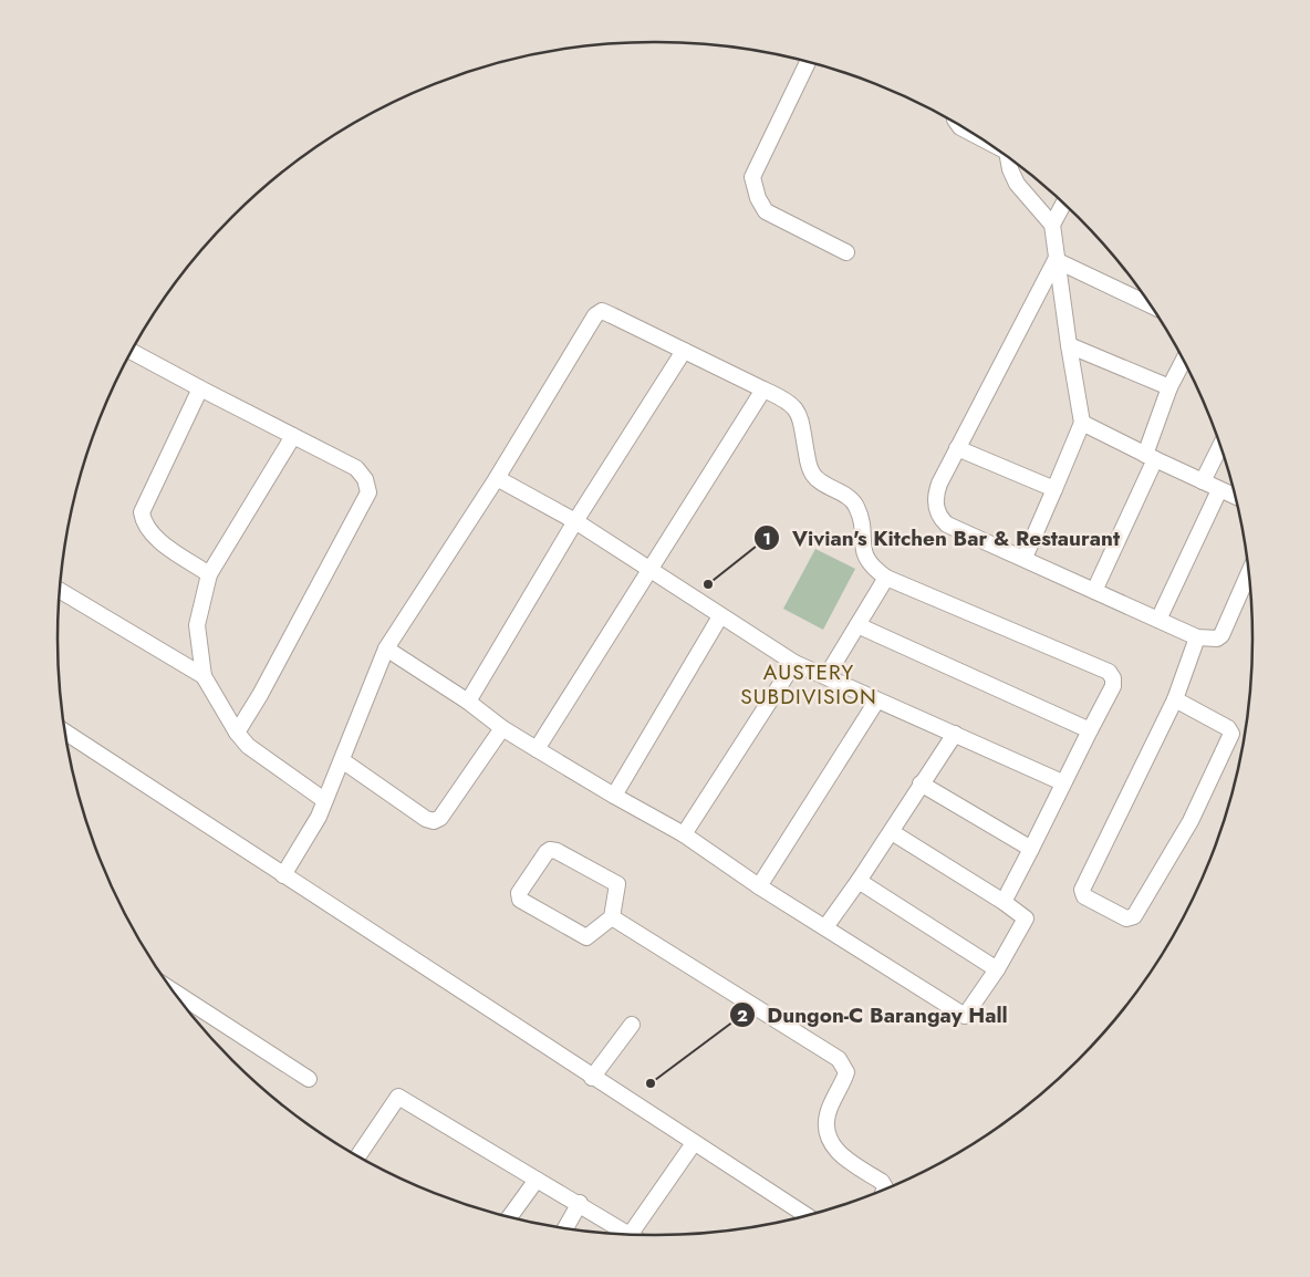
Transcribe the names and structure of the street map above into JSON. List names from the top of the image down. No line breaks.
{"districts":["AUSTERY SUBDIVISION"],"places":["Vivian's Kitchen Bar & Restaurant","Dungon-C Barangay Hall"]}
